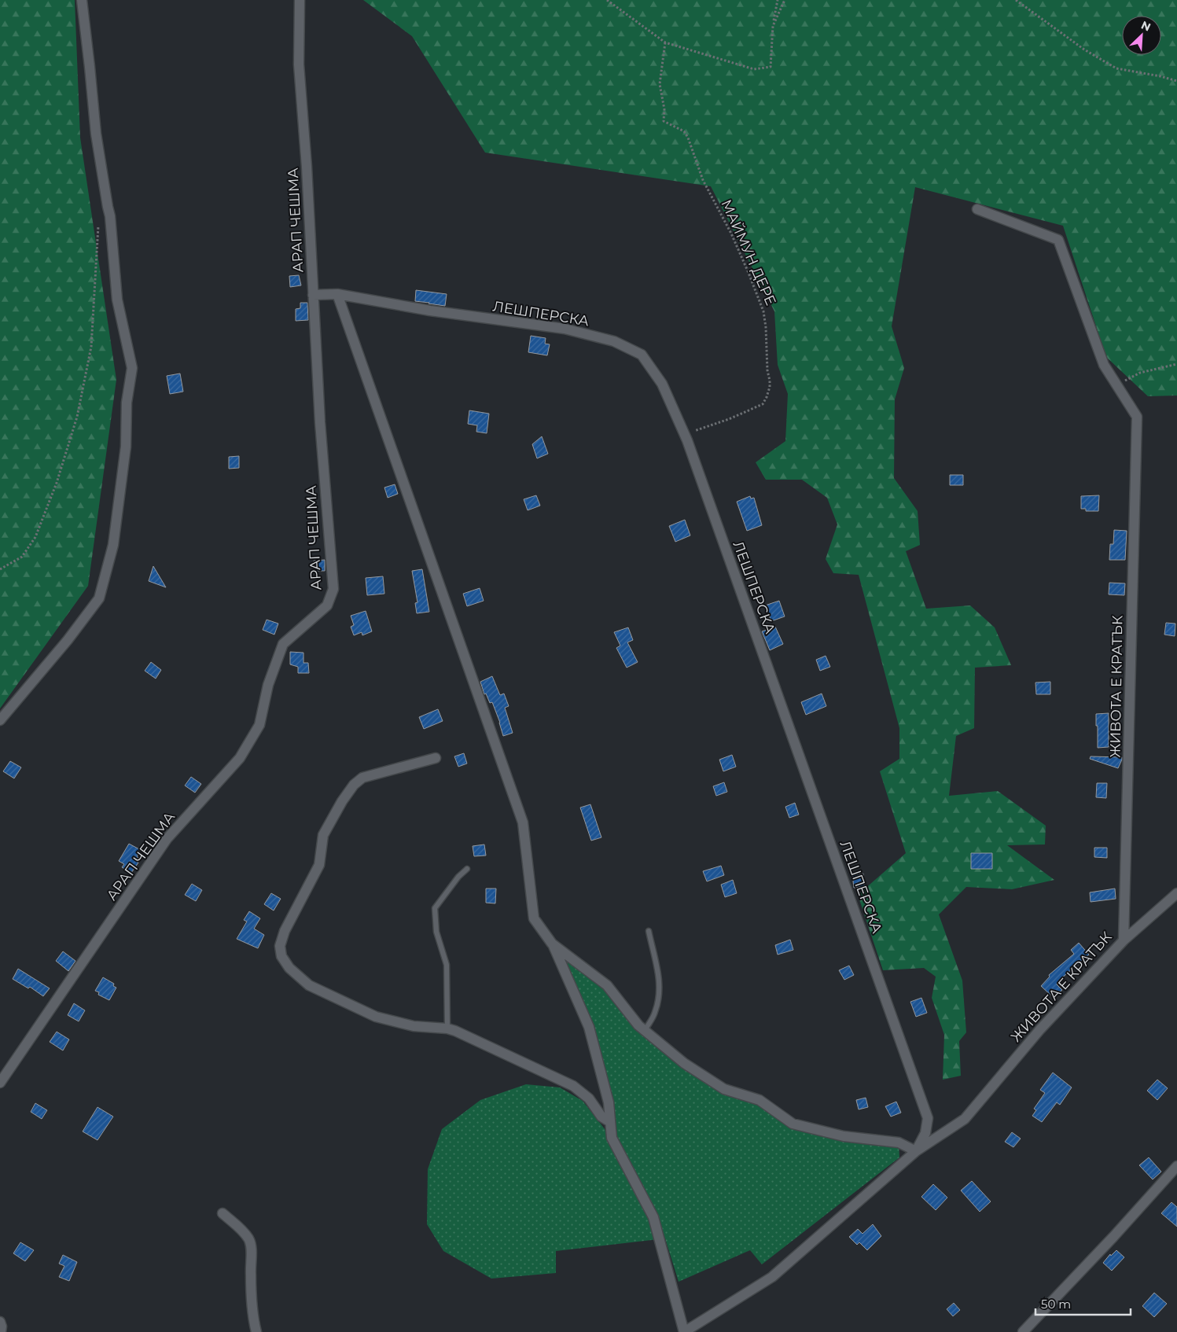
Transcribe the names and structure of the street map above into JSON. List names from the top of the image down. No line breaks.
{"streets":{"street":["АРАП ЧЕШМА","ЛЕШПЕРСКА","ЖИВОТА Е КРАТЪК"],"path":["МАЙМУН ДЕРЕ"]},"crossings":[["АРАП ЧЕШМА","ЛЕШПЕРСКА"],["МАЙМУН ДЕРЕ","ЛЕШПЕРСКА"],["ЛЕШПЕРСКА","ЖИВОТА Е КРАТЪК"]],"scale_bar":"50 m","north":"top right"}
